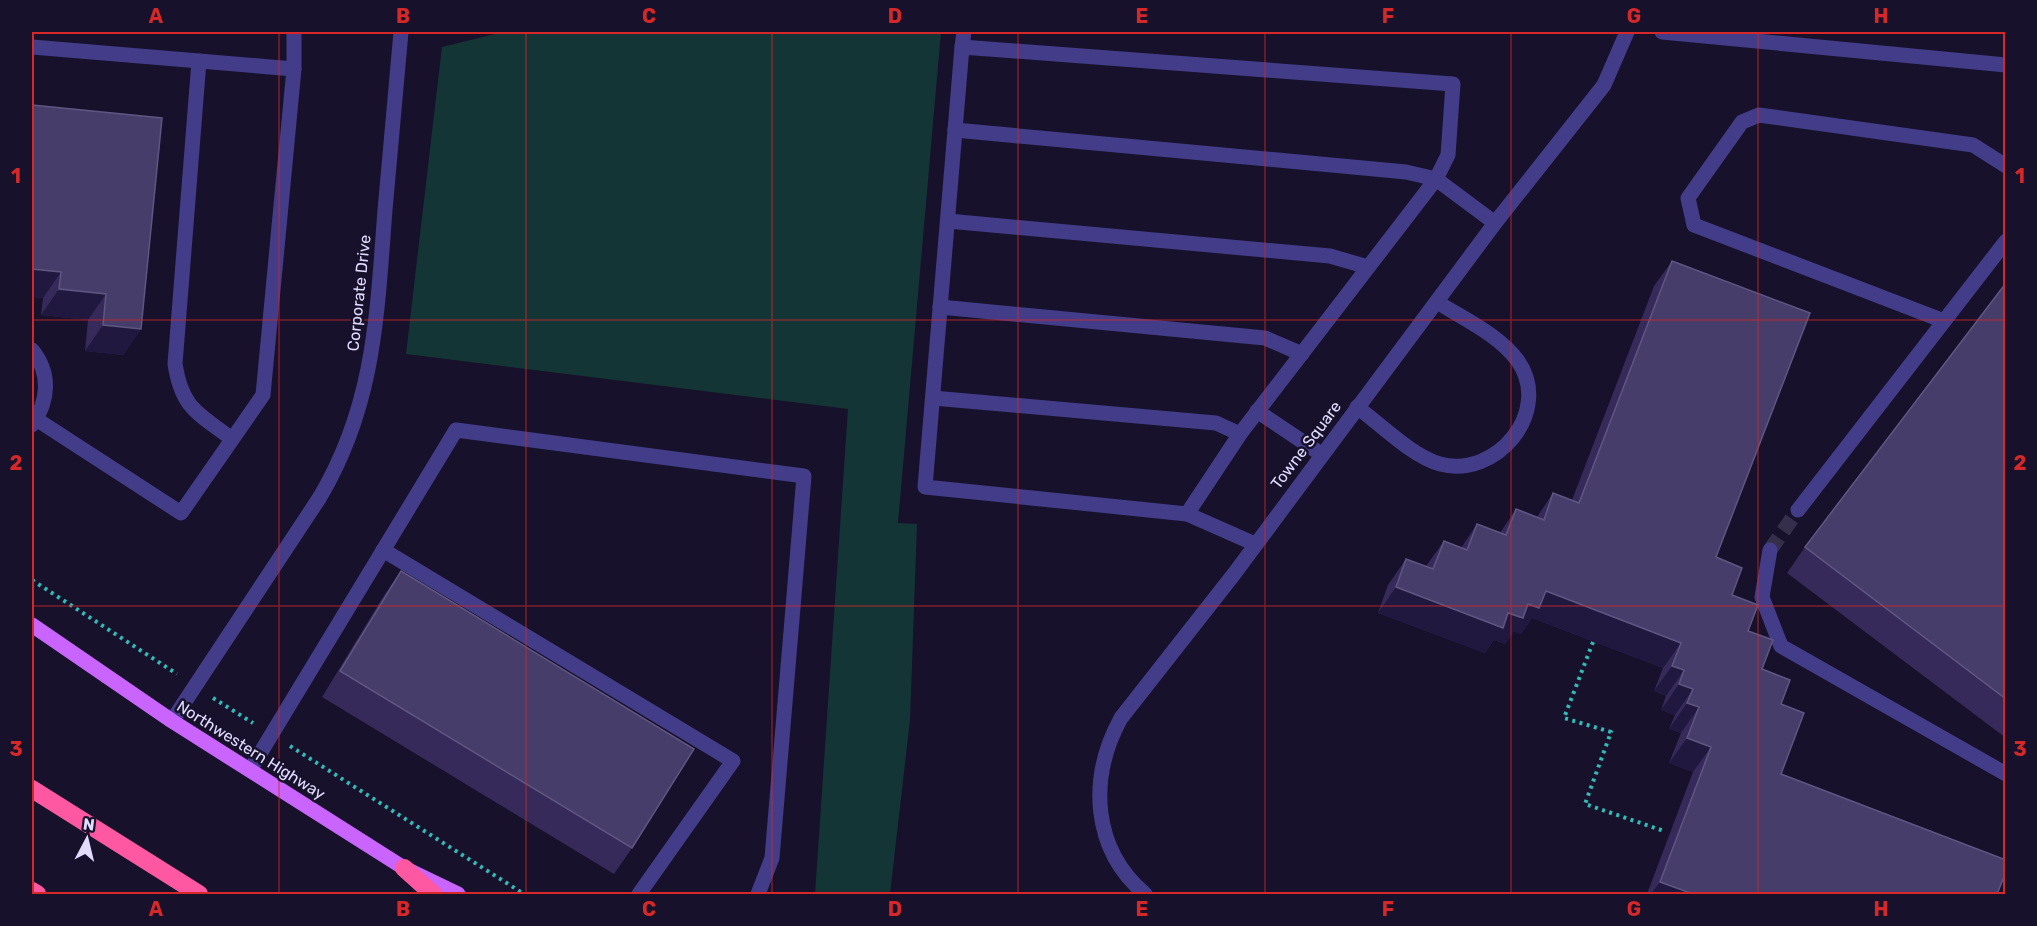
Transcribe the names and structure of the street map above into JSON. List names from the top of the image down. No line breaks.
{"streets":{"main road":["Northwestern Highway"],"street":["Corporate Drive","Towne Square"]},"crossings":[["Corporate Drive","Northwestern Highway"]],"north":"top","grid":{"columns":["A","B","C","D","E","F","G","H"],"rows":["1","2","3"]}}
